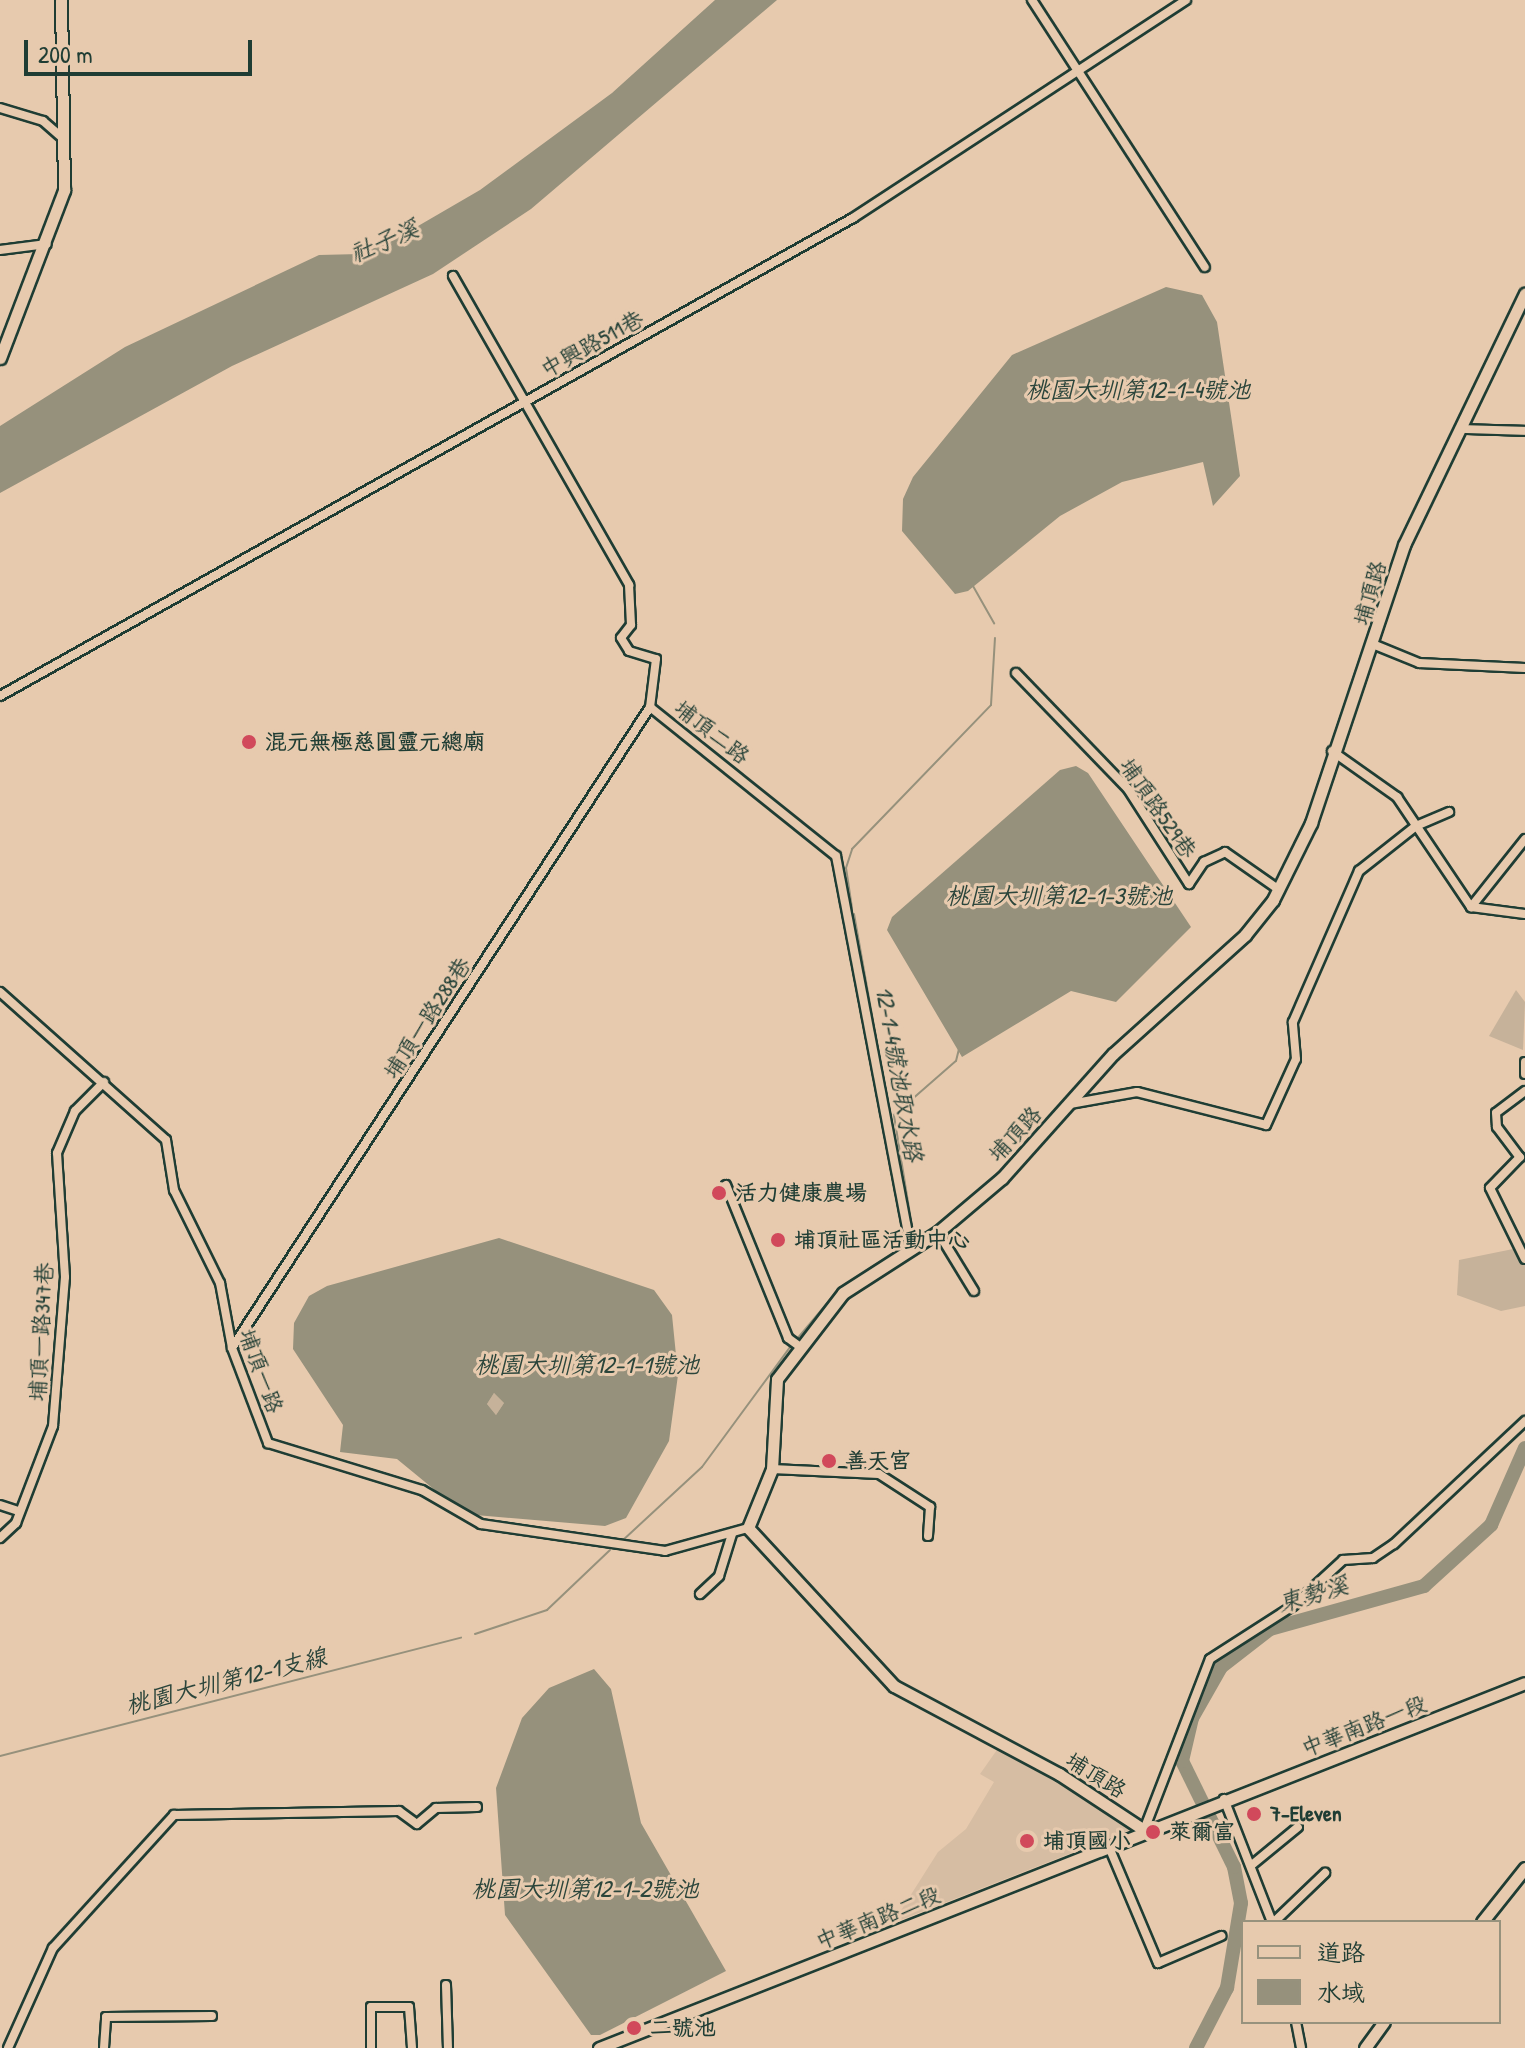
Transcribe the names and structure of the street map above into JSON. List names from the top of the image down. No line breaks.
{"streets":{"street":["中興路511巷","埔頂路","埔頂二路","埔頂路529巷","埔頂一路288巷","埔頂一路347巷","埔頂一路","中華南路一段","中華南路二段"]},"crossings":[["中興路511巷","埔頂二路"],["埔頂路","埔頂二路"],["埔頂路","埔頂路529巷"],["埔頂路","埔頂一路"],["埔頂路","中華南路二段"],["埔頂二路","埔頂一路288巷"],["埔頂一路288巷","埔頂一路"],["埔頂一路347巷","埔頂一路"],["中華南路一段","中華南路二段"]],"water":["社子溪","桃園大圳第12-1-4號池","桃園大圳第12-1-3號池","12-1-4號池取水路","桃園大圳第12-1-1號池","東勢溪","桃園大圳第12-1支線","桃園大圳第12-1-2號池"],"places":["混元無極慈圓靈元總廟","活力健康農場","埔頂社區活動中心","善天宮","7-Eleven","萊爾富","埔頂國小","二號池"],"legend":["道路","水域"],"scale_bar":"200 m"}
